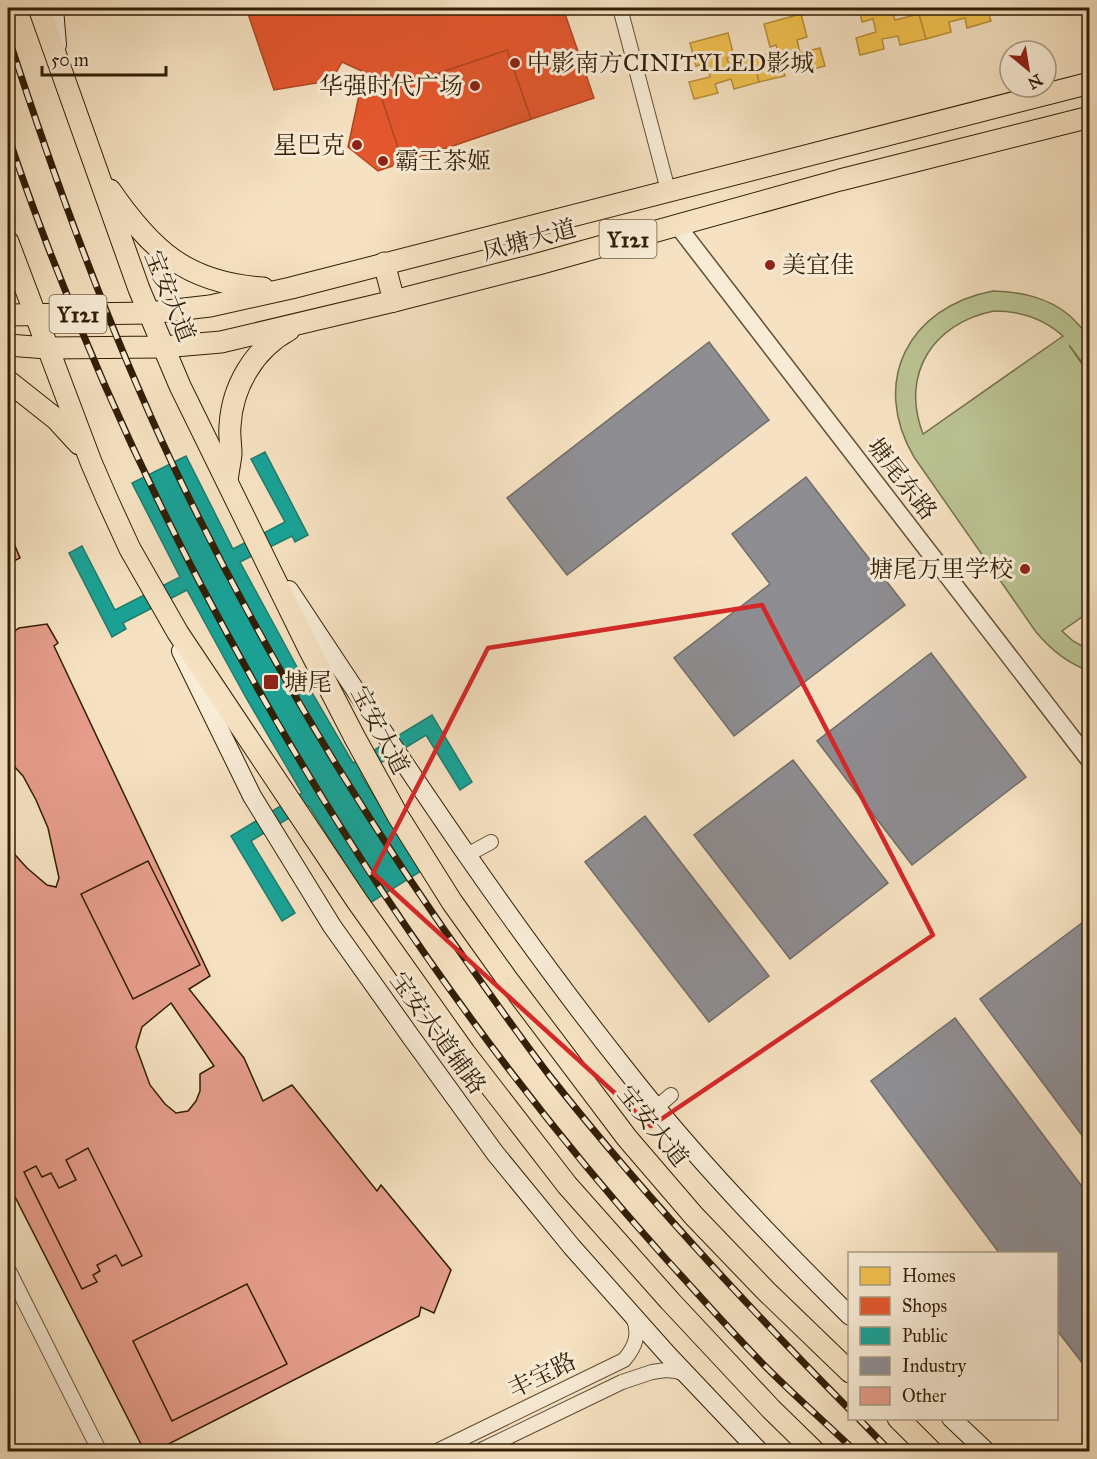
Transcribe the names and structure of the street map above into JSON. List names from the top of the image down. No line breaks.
{"streets":{"main road":["Y121","凤塘大道","宝安大道","宝安大道辅路"],"street":["塘尾东路","丰宝路"]},"crossings":[["凤塘大道","宝安大道"],["凤塘大道","塘尾东路"],["宝安大道辅路","丰宝路"]],"places":{"other":["中影南方CINITYLED影城","华强时代广场","星巴克","霸王茶姬","美宜佳","塘尾万里学校"],"transit":["塘尾"]},"legend":["Homes","Shops","Public","Industry","Other"],"scale_bar":"50 m","north":"bottom right"}
